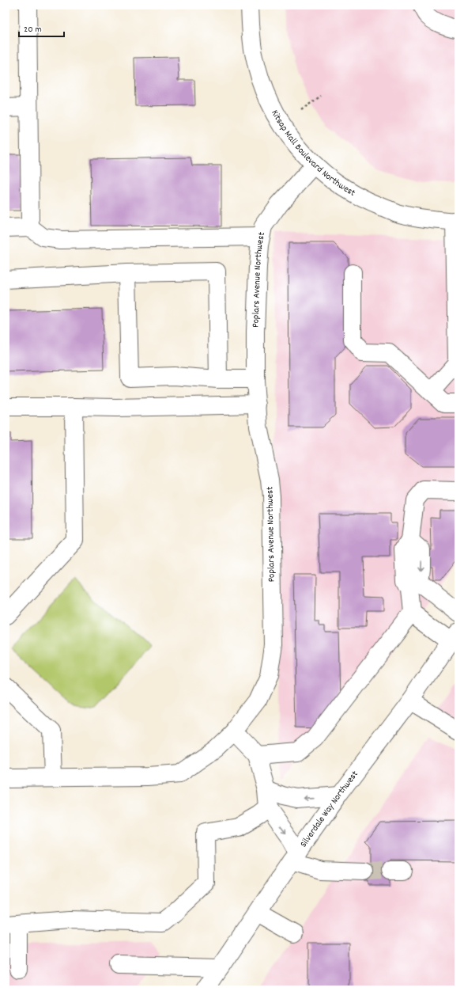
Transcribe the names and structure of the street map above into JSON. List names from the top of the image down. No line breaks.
{"streets":{"street":["Kitsap Mall Boulevard Northwest","Poplars Avenue Northwest","Silverdale Way Northwest"]},"crossings":[["Kitsap Mall Boulevard Northwest","Poplars Avenue Northwest"]],"scale_bar":"20 m"}
